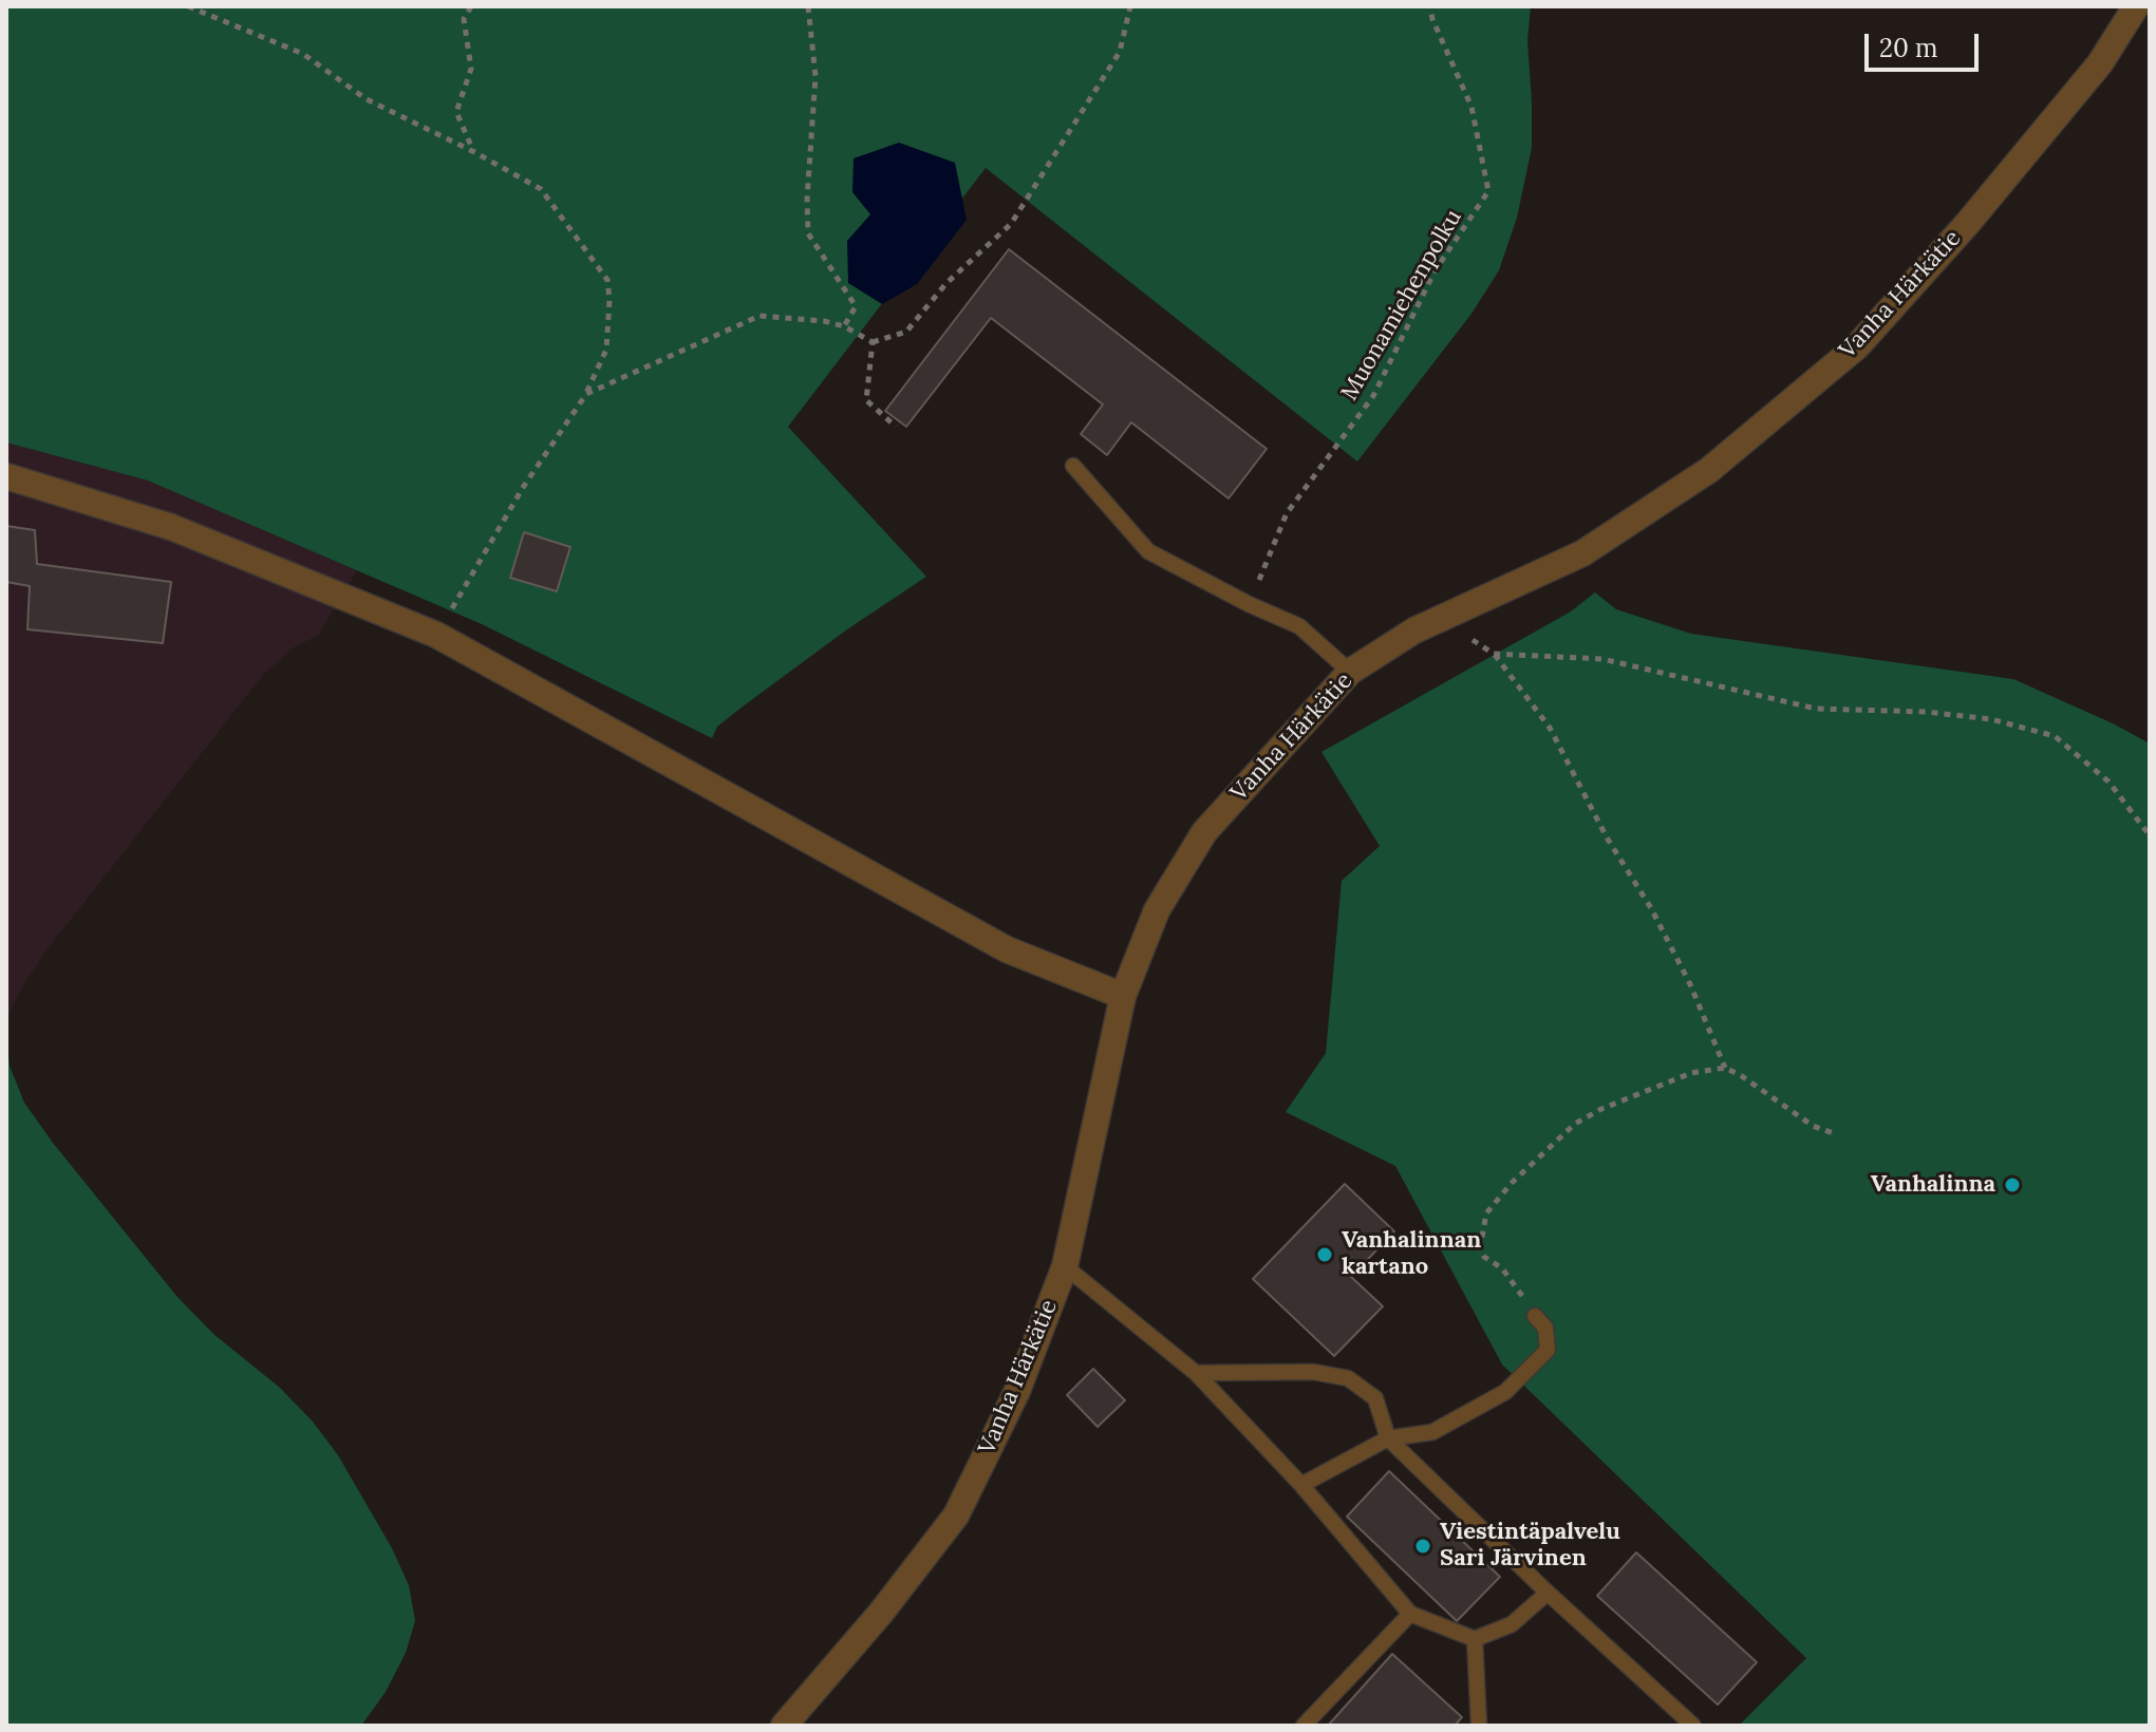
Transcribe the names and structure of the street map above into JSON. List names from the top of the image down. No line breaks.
{"streets":{"street":["Vanha Härkätie"],"path":["Muonamiehenpolku"]},"places":["Vanhalinna","Vanhalinnan kartano","Viestintäpalvelu Sari Järvinen"],"scale_bar":"20 m"}
